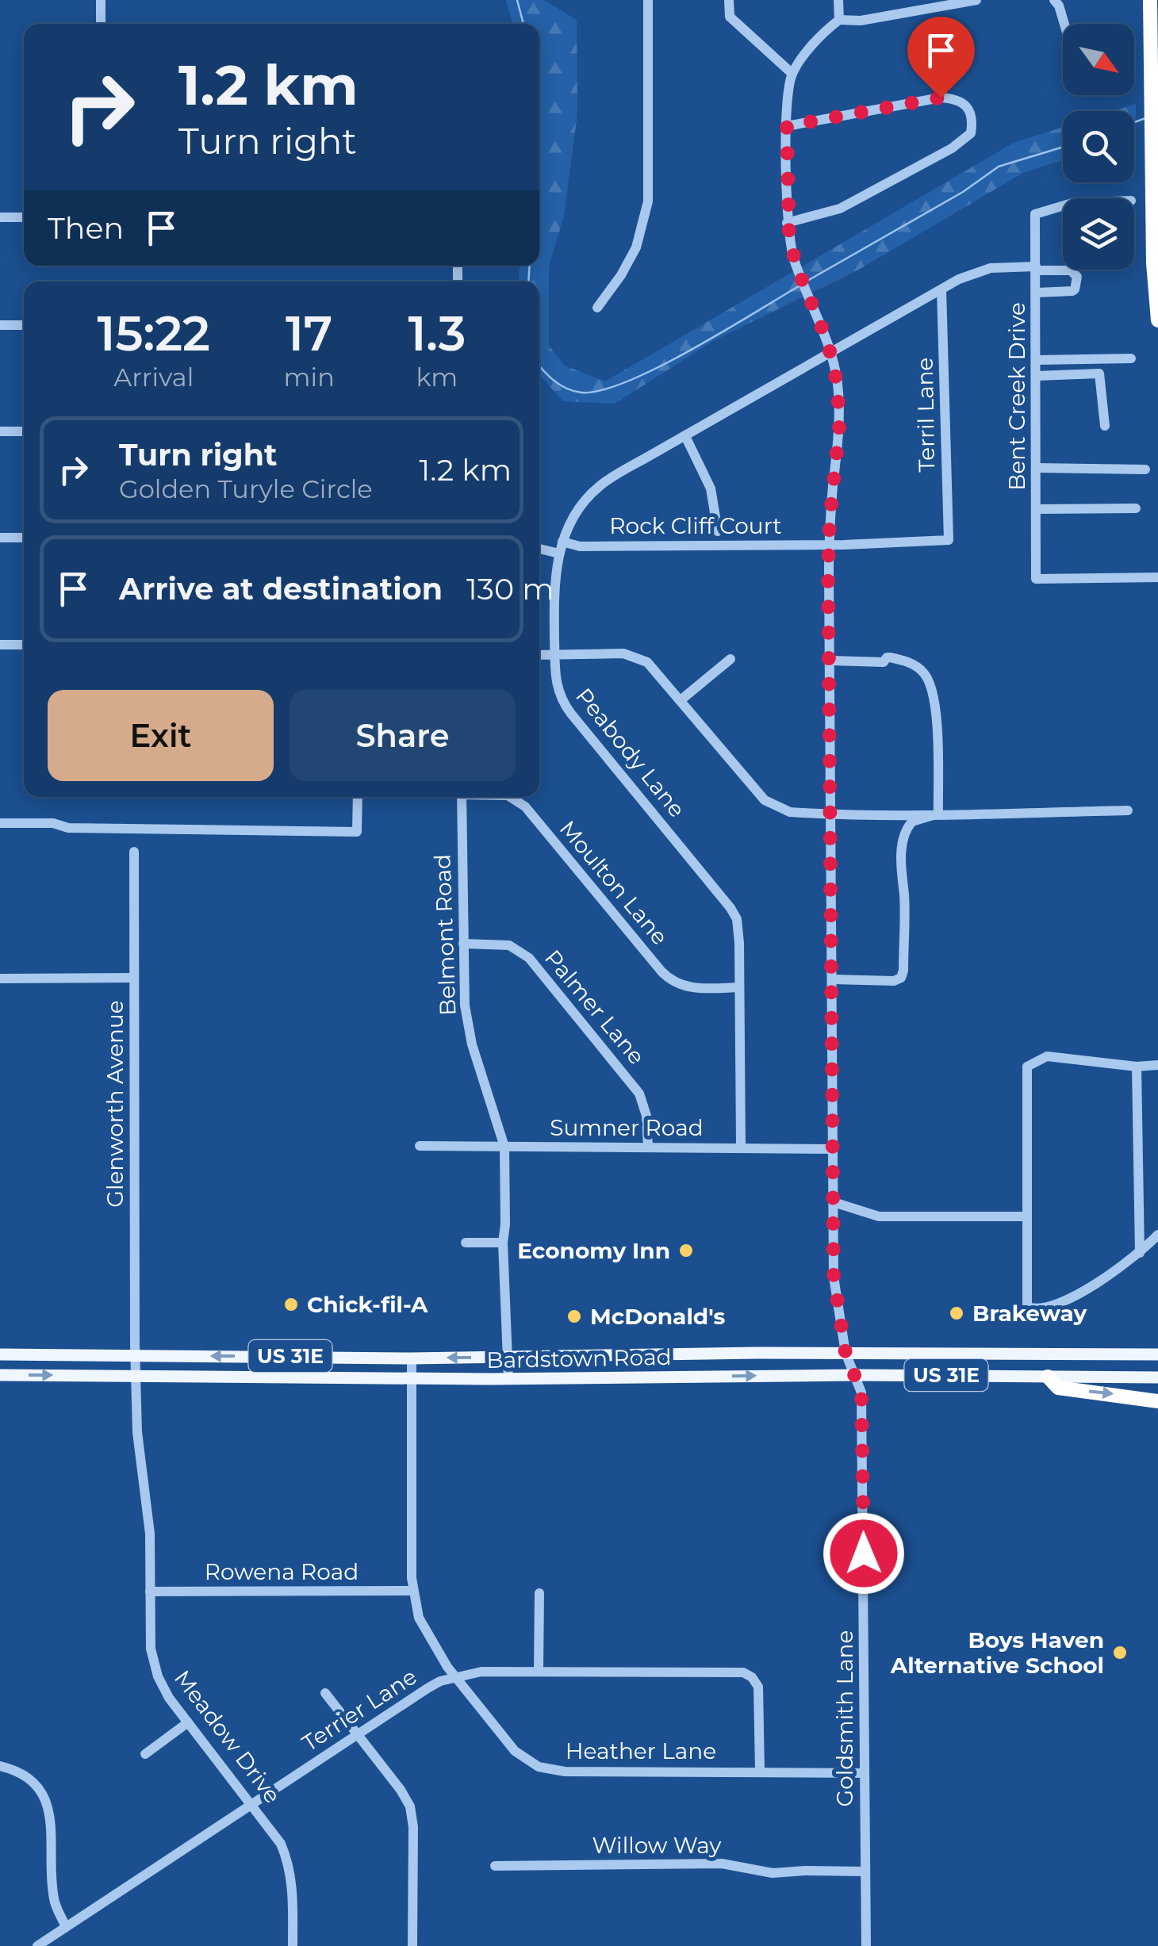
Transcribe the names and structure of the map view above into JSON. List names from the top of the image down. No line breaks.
{"streets":{"main road":["US 31E","Bardstown Road"],"street":["Bent Creek Drive","Terril Lane","Rock Cliff Court","Peabody Lane","Moulton Lane","Belmont Road","Palmer Lane","Glenworth Avenue","Sumner Road","Rowena Road","Terrier Lane","Goldsmith Lane","Meadow Drive","Heather Lane","Willow Way"]},"crossings":[["Bent Creek Drive","Peabody Lane"],["Terril Lane","Rock Cliff Court"],["Terril Lane","Peabody Lane"],["Rock Cliff Court","Peabody Lane"],["Rock Cliff Court","Goldsmith Lane"],["Peabody Lane","Moulton Lane"],["Peabody Lane","Sumner Road"],["Peabody Lane","Goldsmith Lane"],["Belmont Road","Palmer Lane"],["Belmont Road","Sumner Road"],["Belmont Road","Bardstown Road"],["Palmer Lane","Sumner Road"],["Glenworth Avenue","Bardstown Road"],["Glenworth Avenue","Meadow Drive"],["Sumner Road","Goldsmith Lane"],["Bardstown Road","Goldsmith Lane"],["Bardstown Road","Meadow Drive"],["Bardstown Road","Heather Lane"],["Rowena Road","Meadow Drive"],["Rowena Road","Heather Lane"],["Terrier Lane","Meadow Drive"],["Terrier Lane","Heather Lane"],["Goldsmith Lane","Heather Lane"],["Goldsmith Lane","Willow Way"]],"places":["Economy Inn","Chick-fil-A","Brakeway","McDonald's","Boys Haven Alternative School"],"north":"bottom right","page":{"turn":["1.2 km","Turn right"],"then":"Then","eta":["15:22","Arrival","17","min","1.3","km"],"list":[{"name":"Turn right","note":"Golden Turyle Circle","value":"1.2 km"},{"name":"Arrive at destination","value":"130 m"}],"buttons":["Exit","Share"]}}
